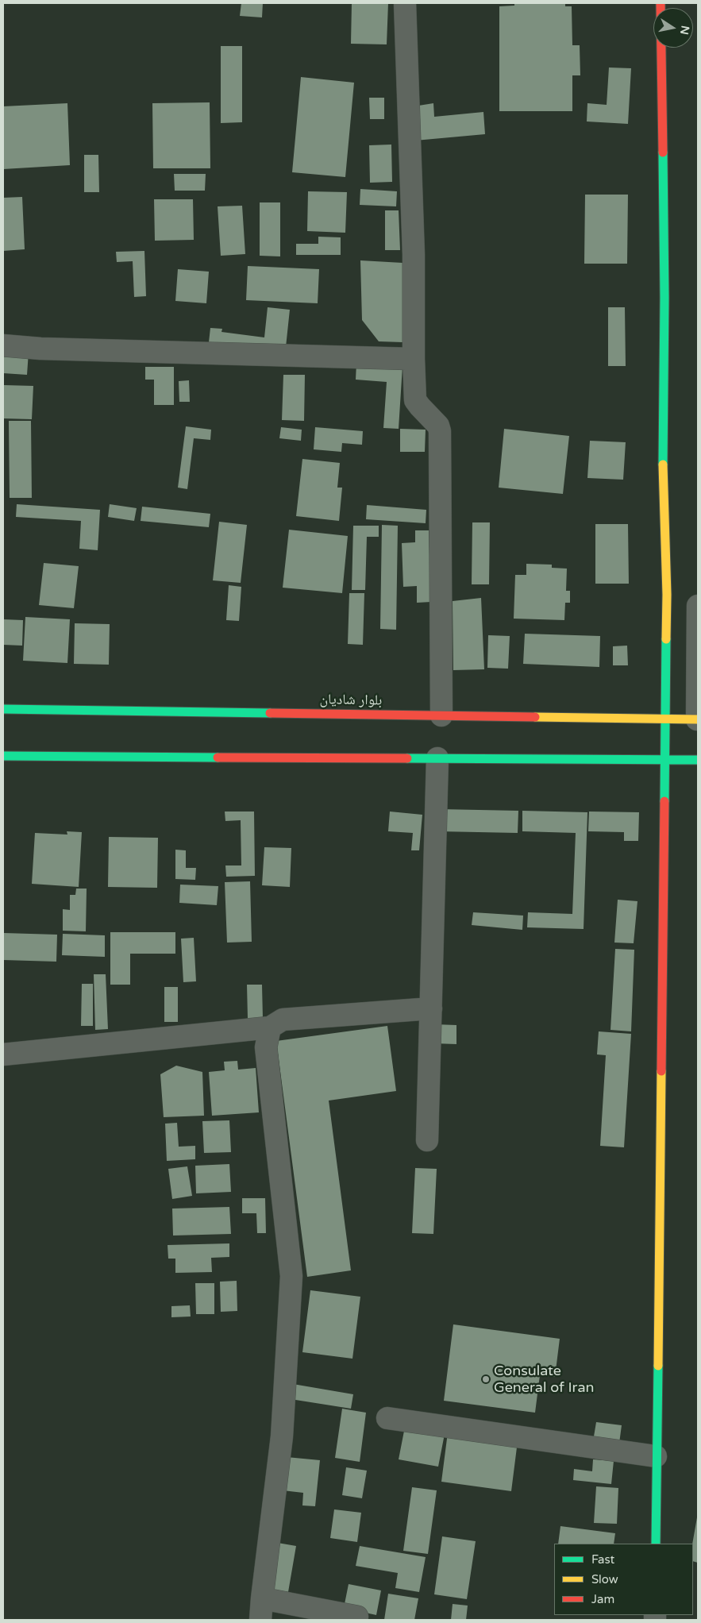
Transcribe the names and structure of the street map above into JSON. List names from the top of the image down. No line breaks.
{"streets":{"street":["بلوار شادیان"]},"places":["Consulate General of Iran"],"legend":["Fast","Slow","Jam"],"north":"right"}
